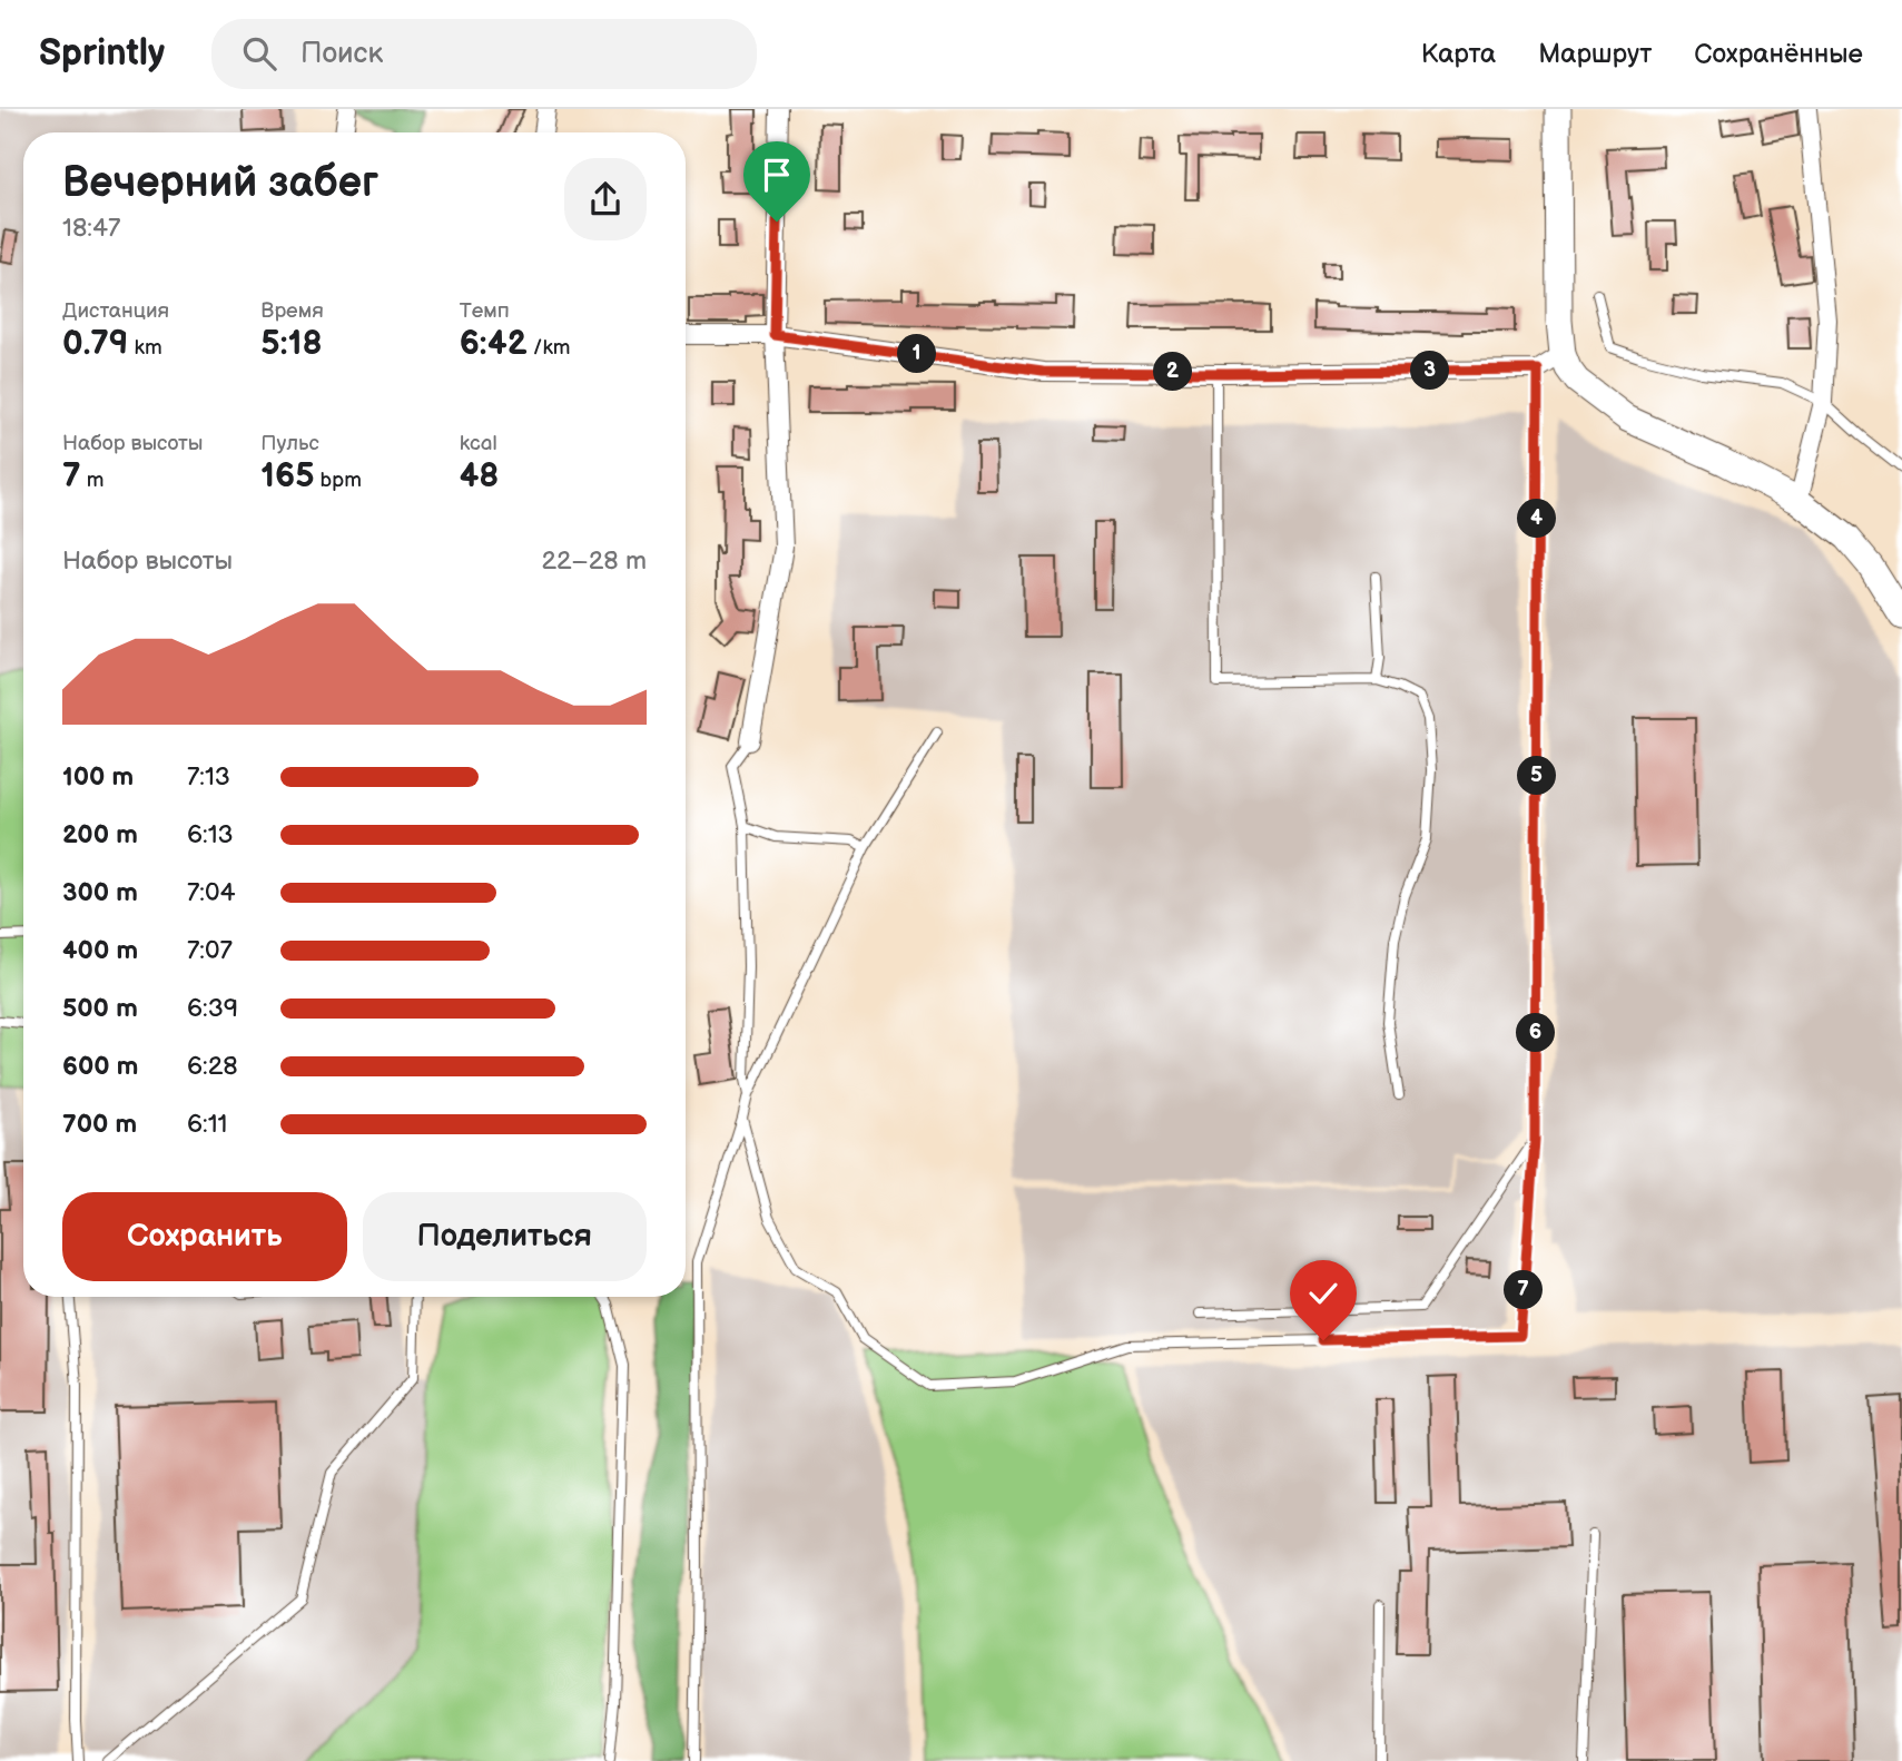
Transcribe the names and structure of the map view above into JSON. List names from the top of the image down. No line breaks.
{"page":{"header":"Sprintly","search":"Поиск","nav":["Карта","Маршрут","Сохранённые"],"heading":["Вечерний забег","18:47"],"stats":[["Дистанция","0.79 km"],["Время","5:18"],["Темп","6:42 /km"],["Набор высоты","7 m"],["Пульс","165 bpm"],["kcal","48"]],"pins":["1","3","2","4","5","6","7"],"chart":["Набор высоты","22–28 m"],"list":[{"name":"100 m","note":"7:13"},{"name":"200 m","note":"6:13"},{"name":"300 m","note":"7:04"},{"name":"400 m","note":"7:07"},{"name":"500 m","note":"6:39"},{"name":"600 m","note":"6:28"},{"name":"700 m","note":"6:11"}],"buttons":["Сохранить","Поделиться"]}}
